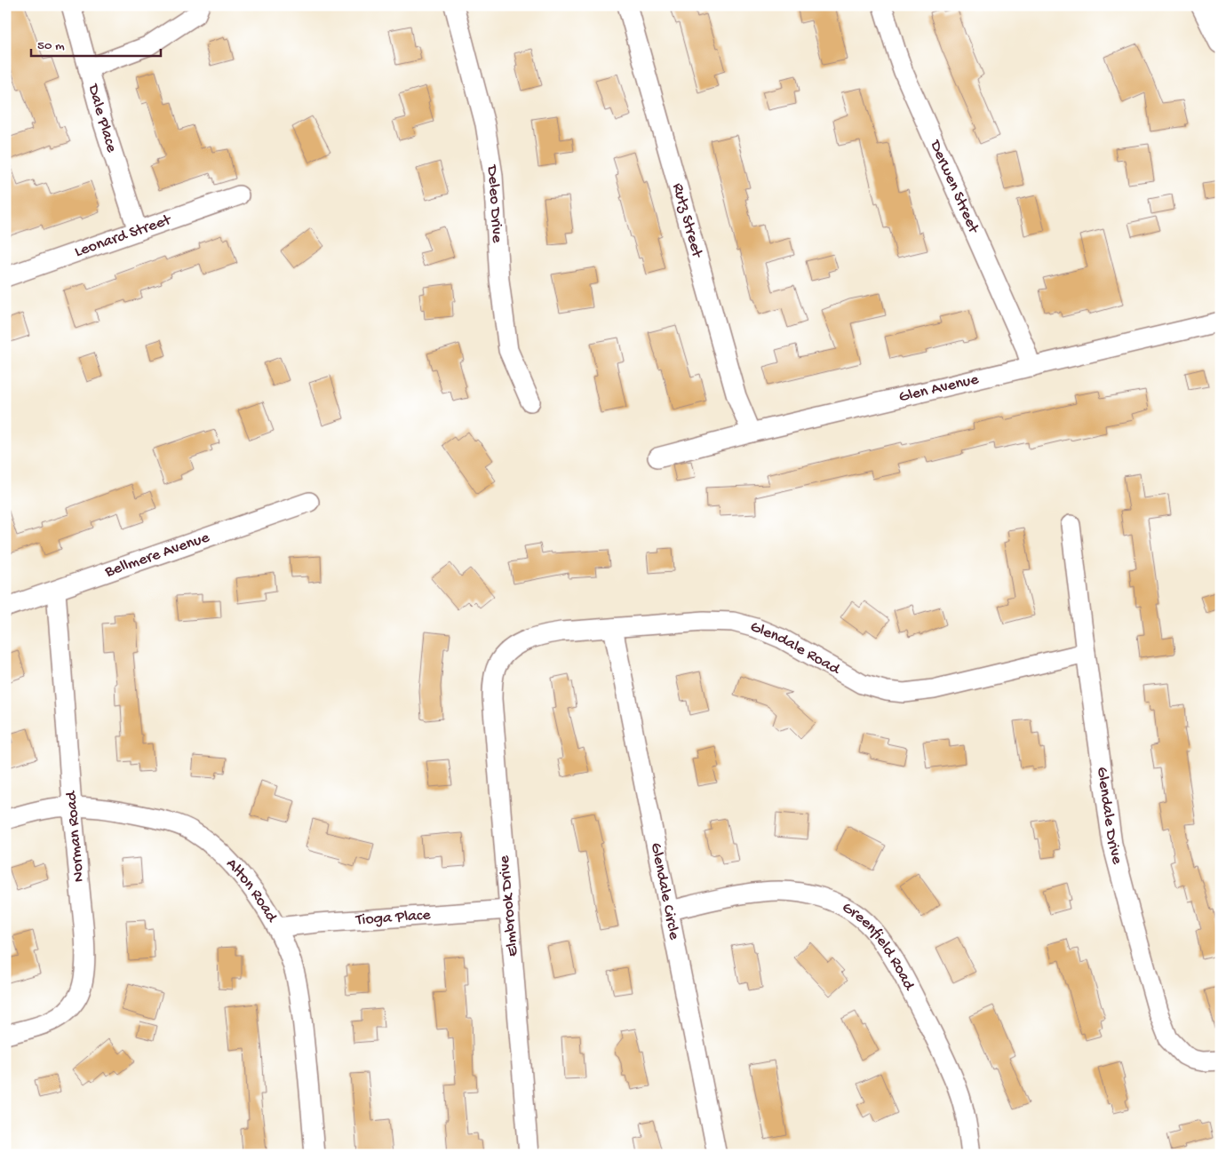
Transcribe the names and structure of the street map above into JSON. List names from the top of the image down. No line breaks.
{"streets":{"street":["Dale Place","Derwen Street","Deleo Drive","Rutz Street","Leonard Street","Glen Avenue","Bellmere Avenue","Glendale Road","Glendale Drive","Norman Road","Glendale Circle","Alton Road","Elmbrook Drive","Tioga Place","Greenfield Road"]},"crossings":[["Dale Place","Leonard Street"],["Derwen Street","Glen Avenue"],["Rutz Street","Glen Avenue"],["Bellmere Avenue","Norman Road"],["Glendale Road","Glendale Drive"],["Glendale Road","Glendale Circle"],["Glendale Road","Elmbrook Drive"],["Norman Road","Alton Road"],["Glendale Circle","Greenfield Road"],["Alton Road","Tioga Place"],["Elmbrook Drive","Tioga Place"]],"scale_bar":"50 m"}
